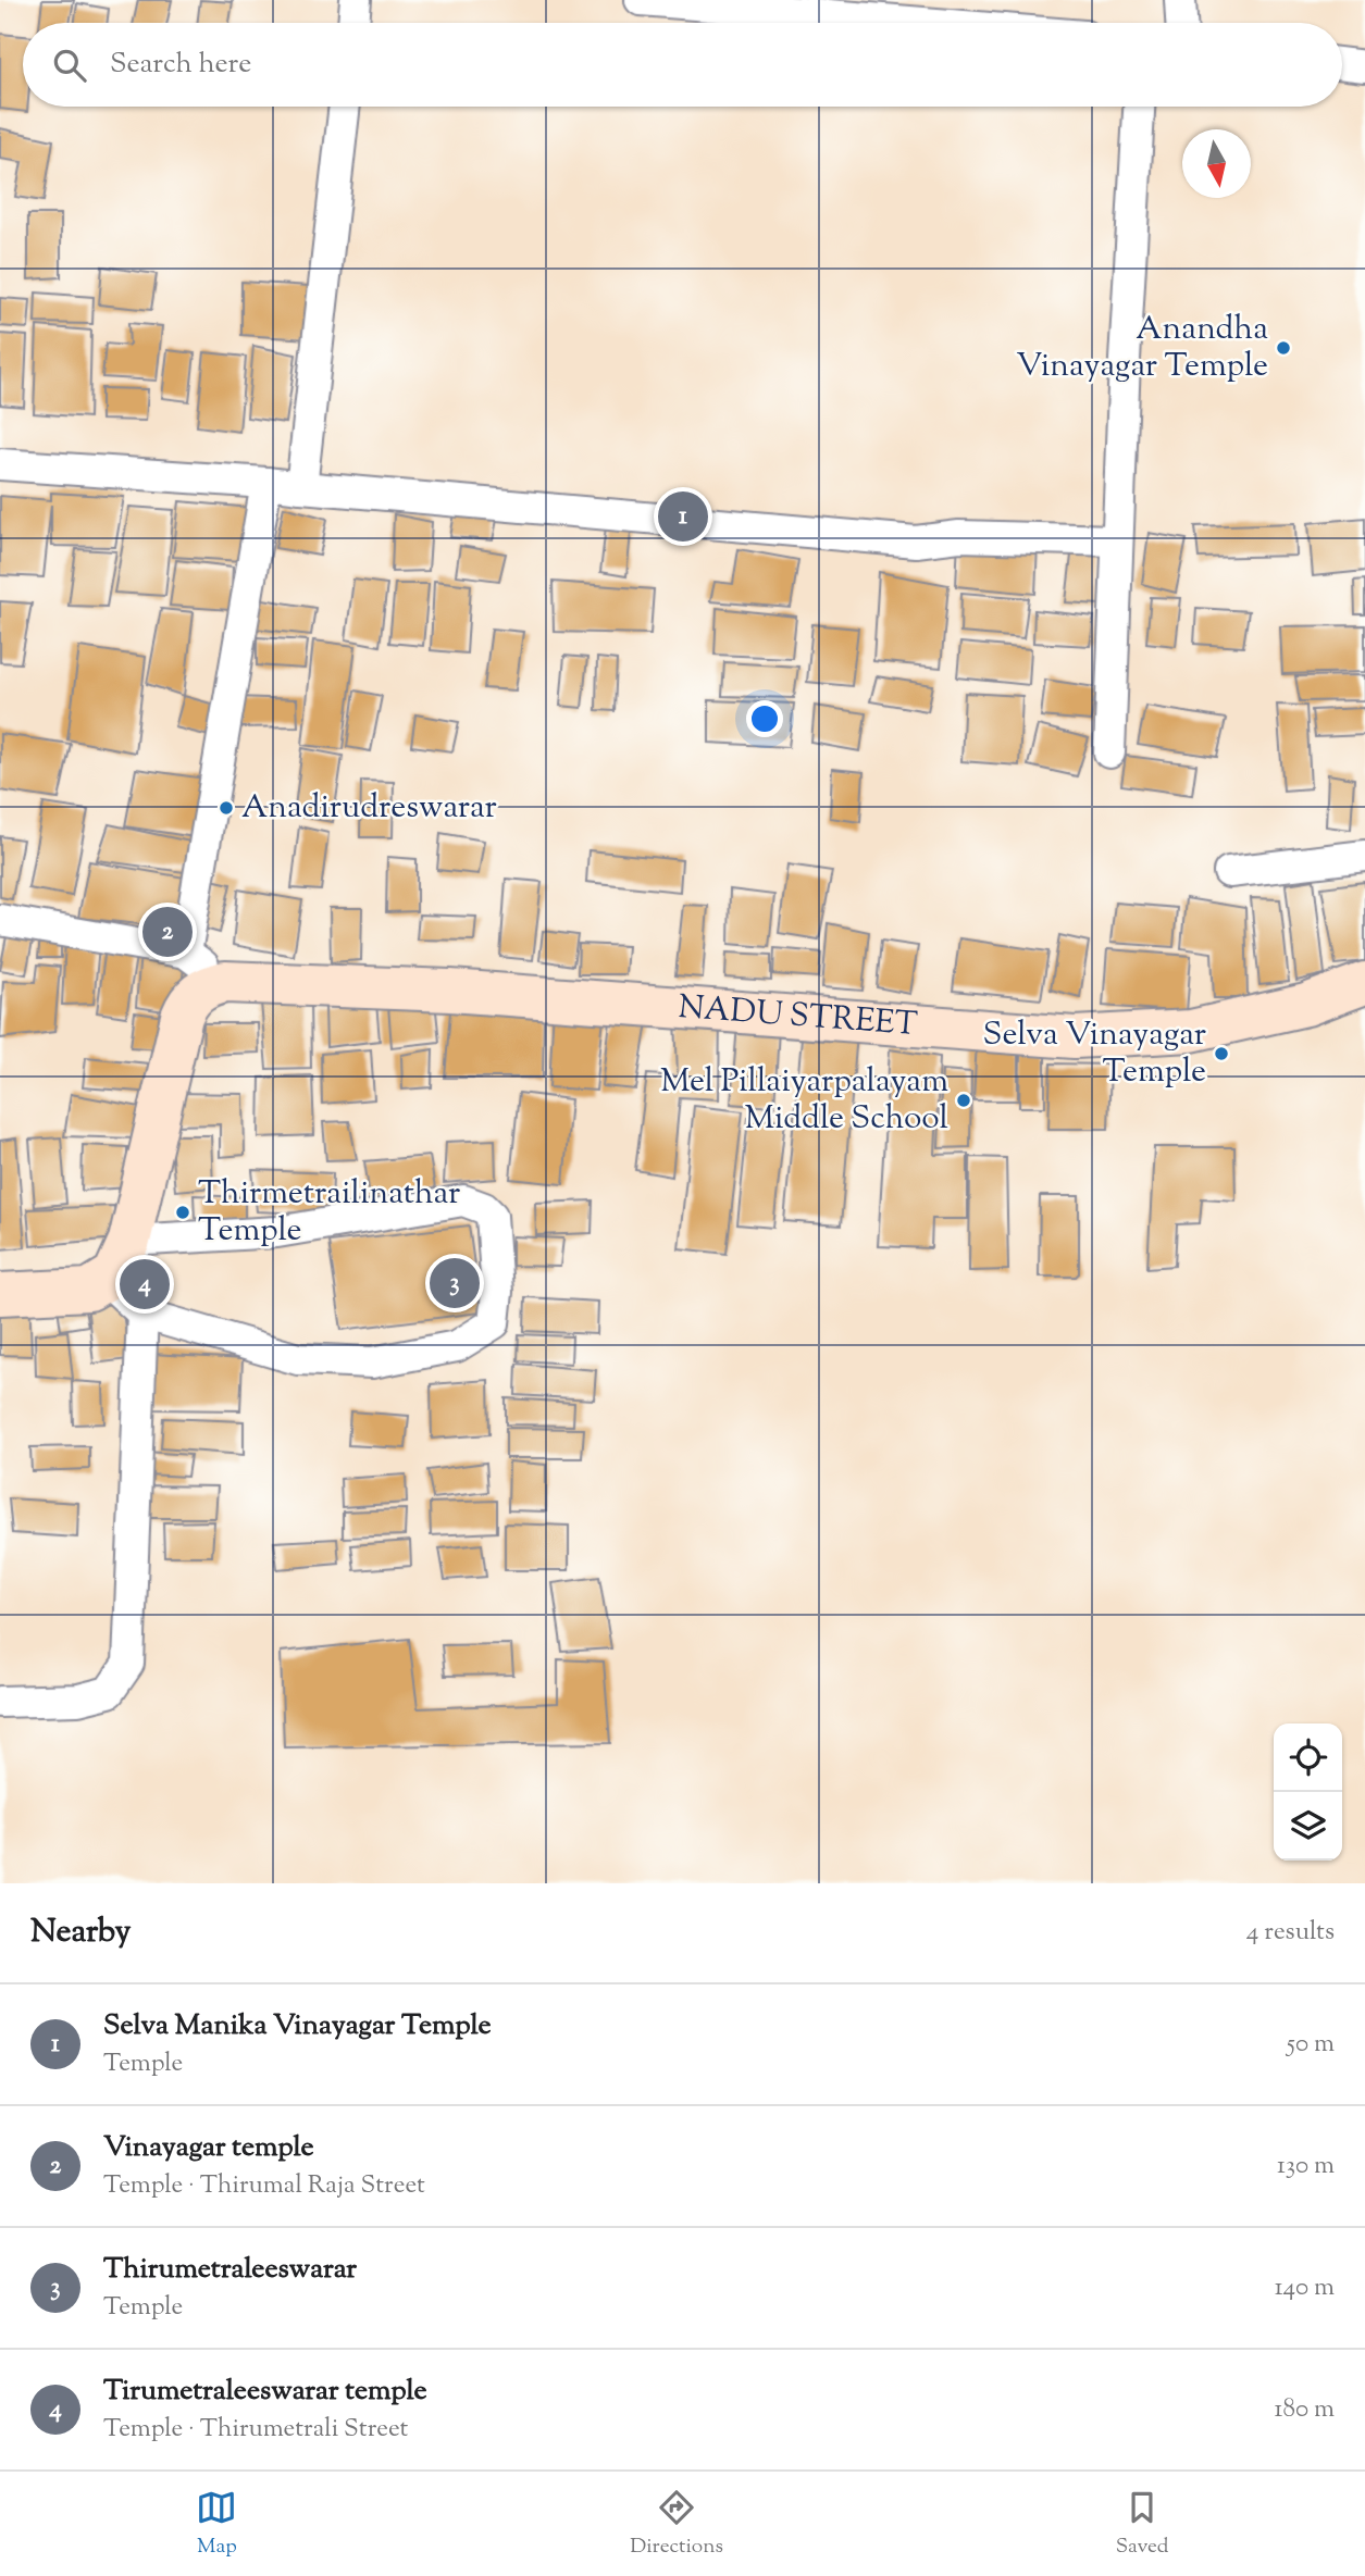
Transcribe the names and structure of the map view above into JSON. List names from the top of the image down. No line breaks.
{"streets":{"main road":["NADU STREET"]},"places":["Anandha Vinayagar Temple","Anadirudreswarar","Selva Vinayagar Temple","Mel Pillaiyarpalayam Middle School","Thirmetrailinathar Temple"],"north":"bottom","page":{"search":"Search here","pins":["1","2","3","4"],"heading":["Nearby","4 results"],"list":[{"mark":"1","name":"Selva Manika Vinayagar Temple","note":"Temple","value":"50 m"},{"mark":"2","name":"Vinayagar temple","note":"Temple · Thirumal Raja Street","value":"130 m"},{"mark":"3","name":"Thirumetraleeswarar","note":"Temple","value":"140 m"},{"mark":"4","name":"Tirumetraleeswarar temple","note":"Temple · Thirumetrali Street","value":"180 m"}],"nav":["Map","Directions","Saved"]}}
